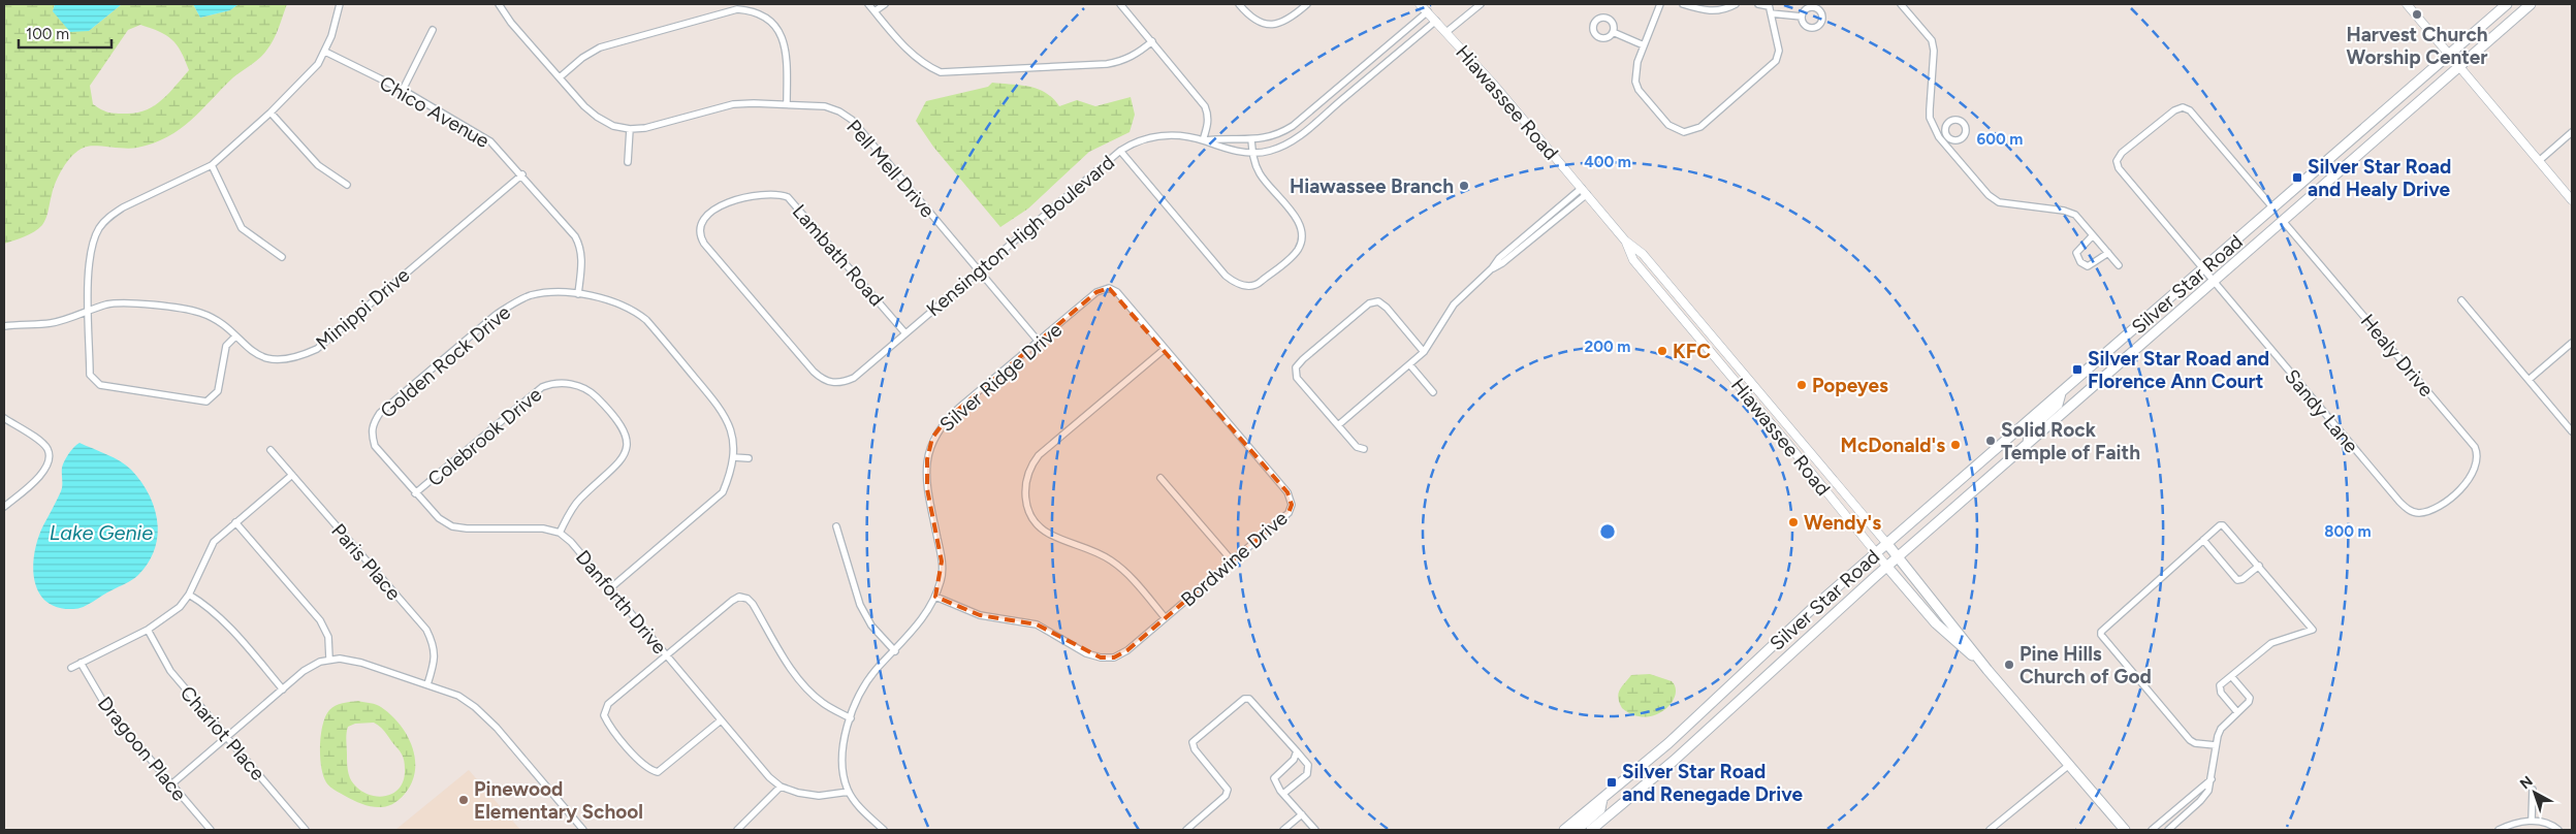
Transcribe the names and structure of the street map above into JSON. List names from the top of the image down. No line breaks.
{"streets":{"main road":["Hiawassee Road","Silver Star Road"],"street":["Chico Avenue","Pell Mell Drive","Kensington High Boulevard","Lambath Road","Minippi Drive","Healy Drive","Golden Rock Drive","Silver Ridge Drive","Sandy Lane","Colebrook Drive","Bordwine Drive","Paris Place","Danforth Drive","Chariot Place","Dragoon Place"]},"crossings":[["Hiawassee Road","Kensington High Boulevard"],["Hiawassee Road","Silver Star Road"],["Chico Avenue","Minippi Drive"],["Chico Avenue","Golden Rock Drive"],["Pell Mell Drive","Kensington High Boulevard"],["Pell Mell Drive","Silver Ridge Drive"],["Kensington High Boulevard","Lambath Road"],["Silver Star Road","Healy Drive"],["Silver Star Road","Sandy Lane"],["Healy Drive","Sandy Lane"],["Golden Rock Drive","Danforth Drive"],["Silver Ridge Drive","Bordwine Drive"],["Silver Ridge Drive","Danforth Drive"],["Colebrook Drive","Danforth Drive"]],"water":["Lake Genie"],"places":{"other":["Harvest Church Worship Center","Hiawassee Branch","KFC","Popeyes","Solid Rock Temple of Faith","McDonald's","Wendy's","Pine Hills Church of God","Pinewood Elementary School"],"transit":["Silver Star Road and Healy Drive","Silver Star Road and Florence Ann Court","Silver Star Road and Renegade Drive"]},"scale_bar":"100 m","north":"top left","rings":["600 m","400 m","200 m","800 m"]}
